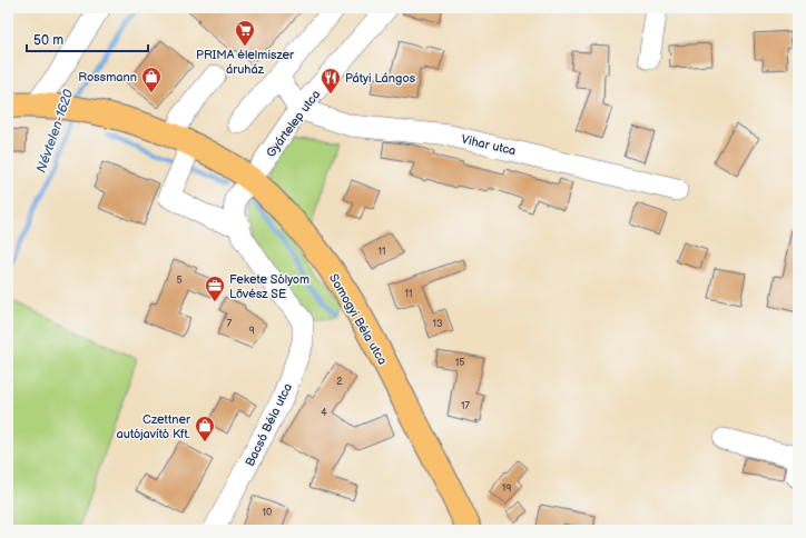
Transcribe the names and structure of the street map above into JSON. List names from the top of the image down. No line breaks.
{"streets":{"main road":["Somogyi Béla utca"],"street":["Gyártelep utca","Vihar utca","Bacsó Béla utca"]},"crossings":[["Gyártelep utca","Vihar utca"],["Gyártelep utca","Somogyi Béla utca"],["Gyártelep utca","Bacsó Béla utca"],["Somogyi Béla utca","Bacsó Béla utca"]],"water":["Névtelen-1620"],"places":{"supermarket":["PRIMA élelmiszer áruház"],"shop":["Rossmann","Czettner autójavító Kft."],"restaurant":["Pátyi Lángos"],"office":["Fekete Sólyom Lövész SE"]},"house_numbers":["11","5","11","7","13","9","15","2","17","4","19","10"],"scale_bar":"50 m"}
